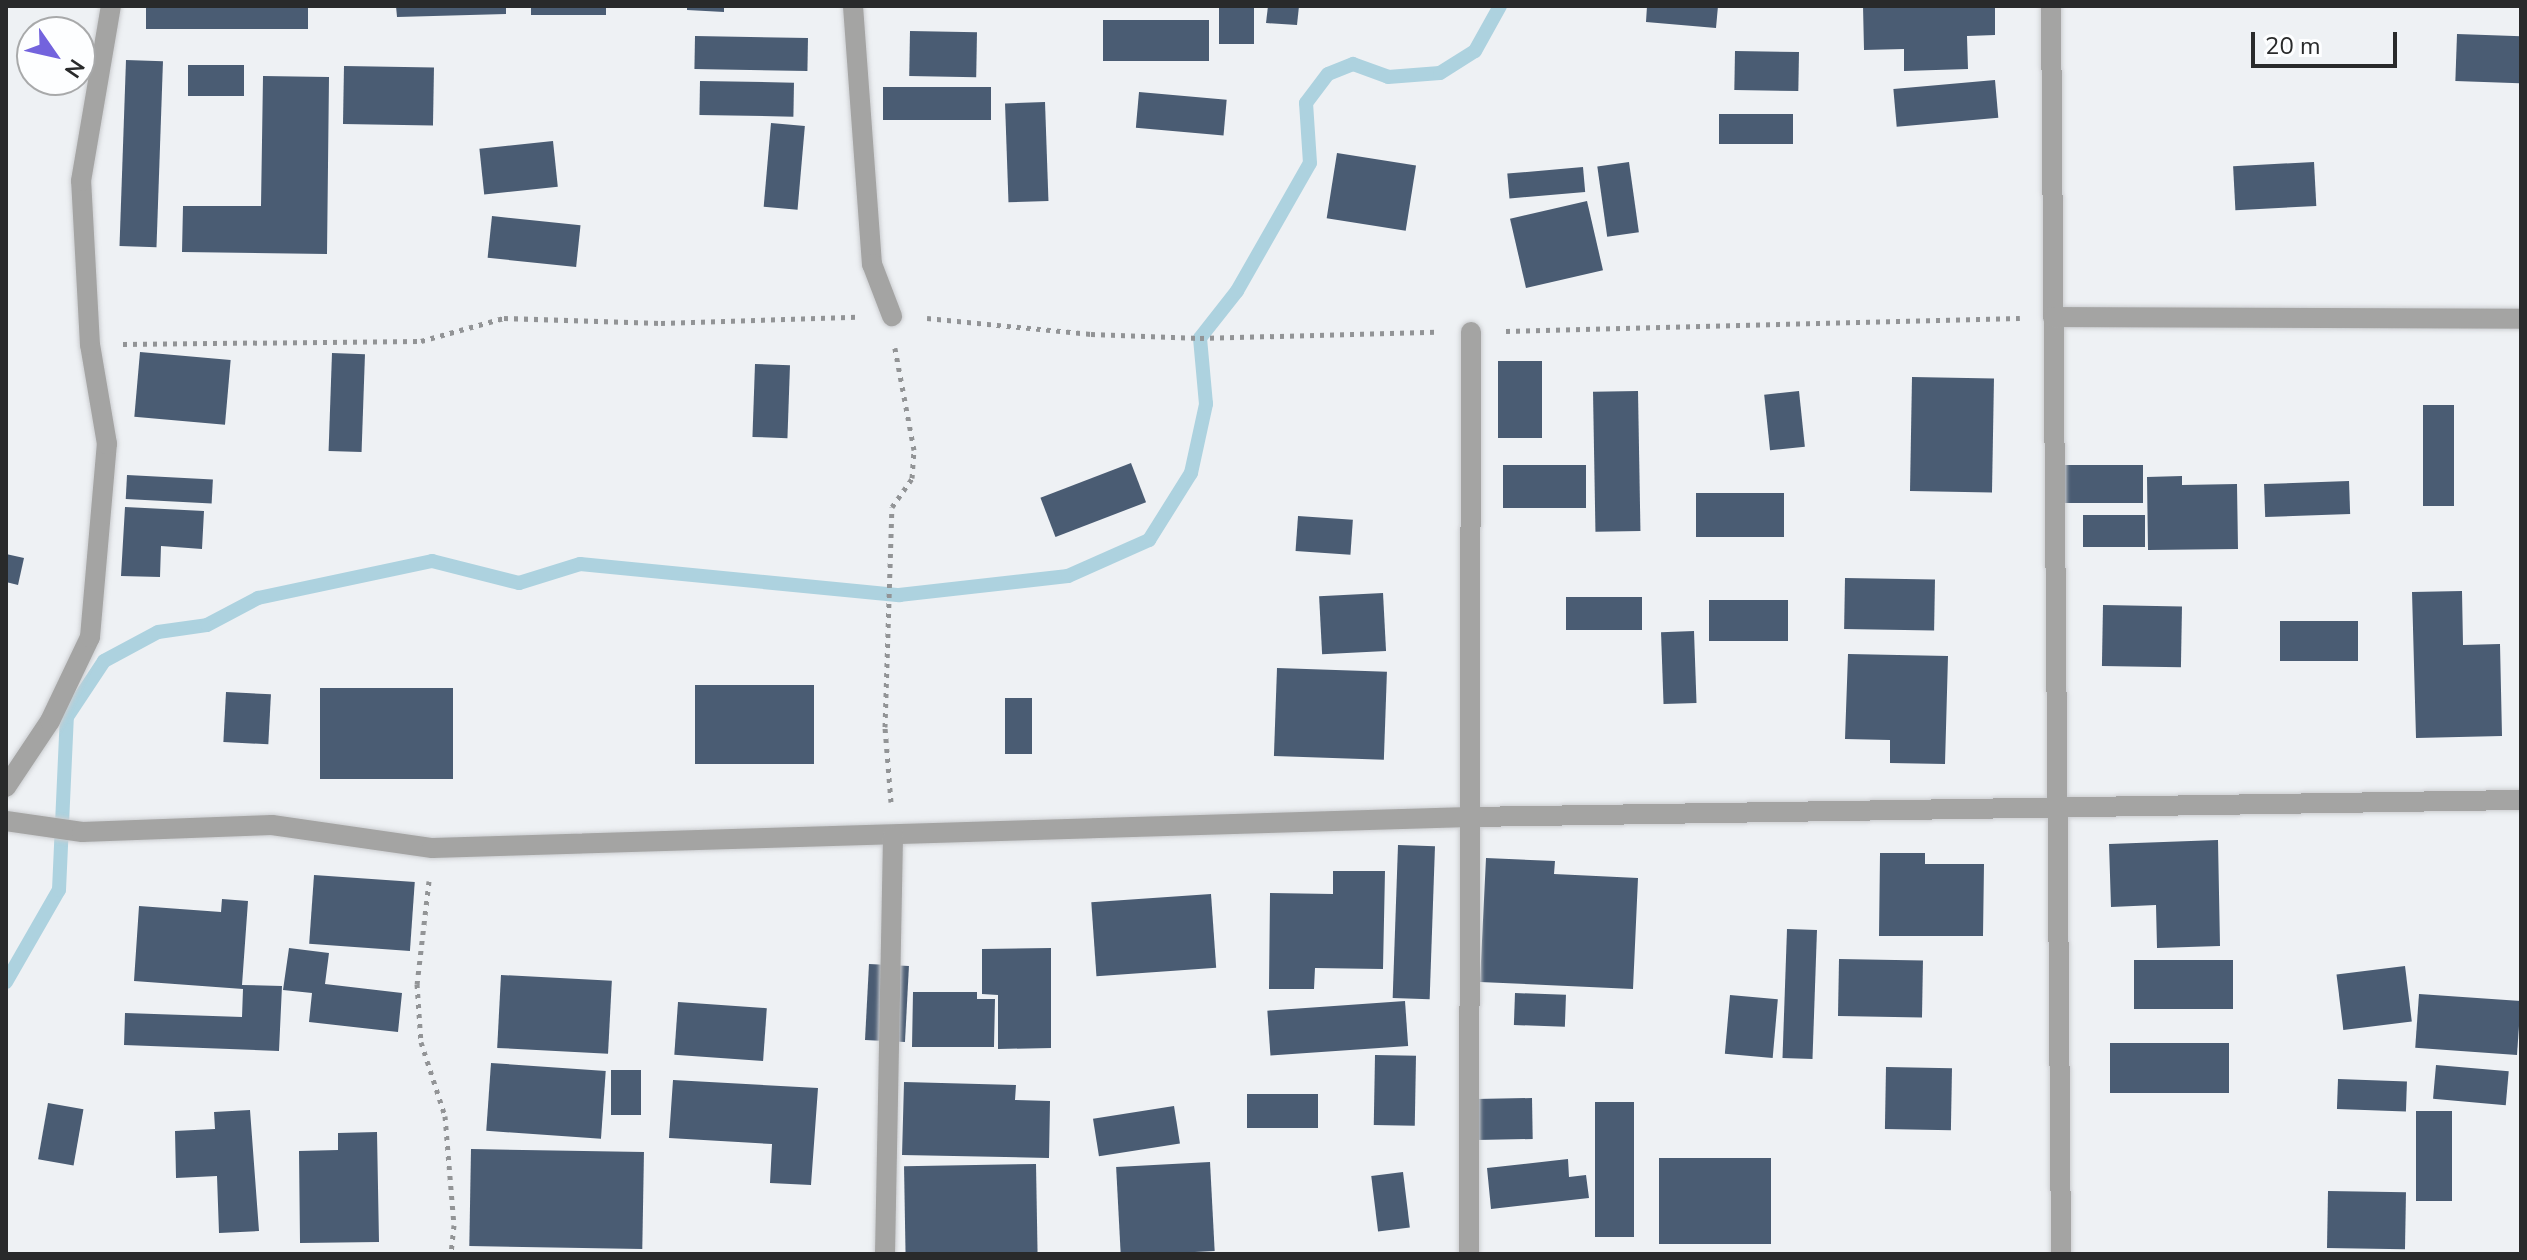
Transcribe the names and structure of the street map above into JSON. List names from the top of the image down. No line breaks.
{"scale_bar":"20 m","north":"bottom right"}
